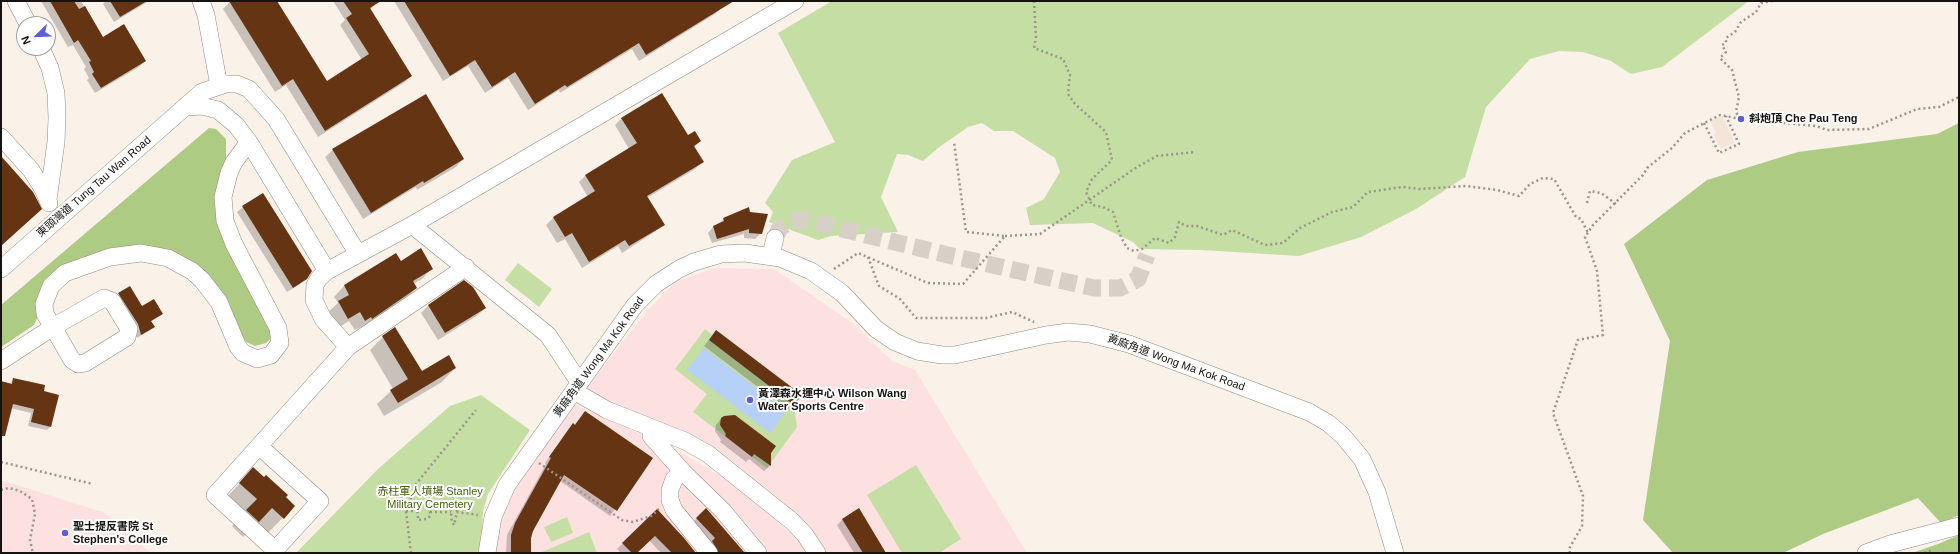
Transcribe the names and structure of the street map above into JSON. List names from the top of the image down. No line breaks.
{"streets":{"street":["東頭灣道 Tung Tau Wan Road","黃麻角道 Wong Ma Kok Road"]},"parks":["赤柱軍人墳場 Stanley Military Cemetery"],"places":["斜炮頂 Che Pau Teng","黃澤森水運中心 Wilson Wang Water Sports Centre","聖士提反書院 St Stephen's College"],"north":"bottom left"}
